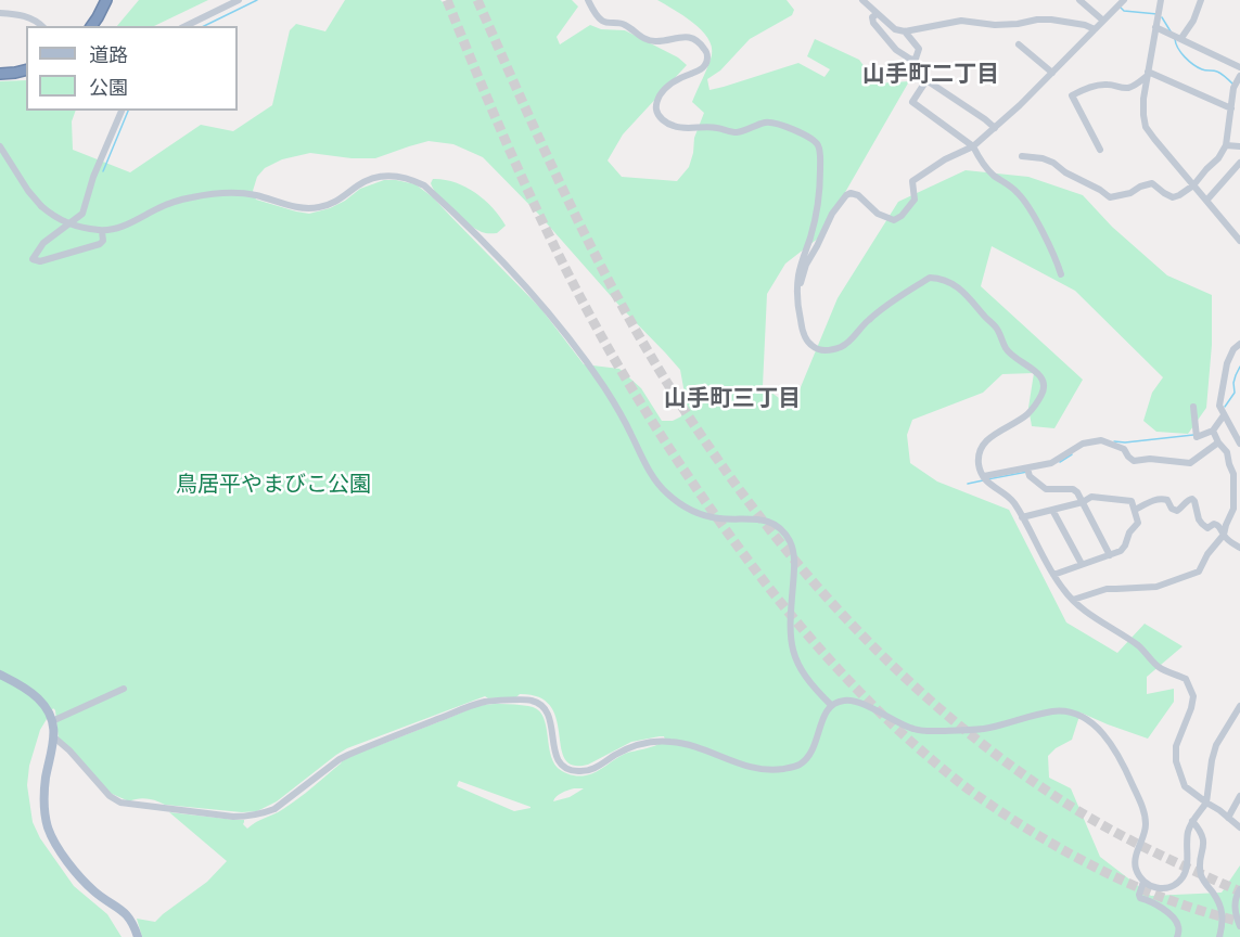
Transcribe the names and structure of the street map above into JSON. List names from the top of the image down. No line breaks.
{"districts":["山手町二丁目","山手町三丁目"],"parks":["鳥居平やまびこ公園"],"legend":["道路","公園"]}
